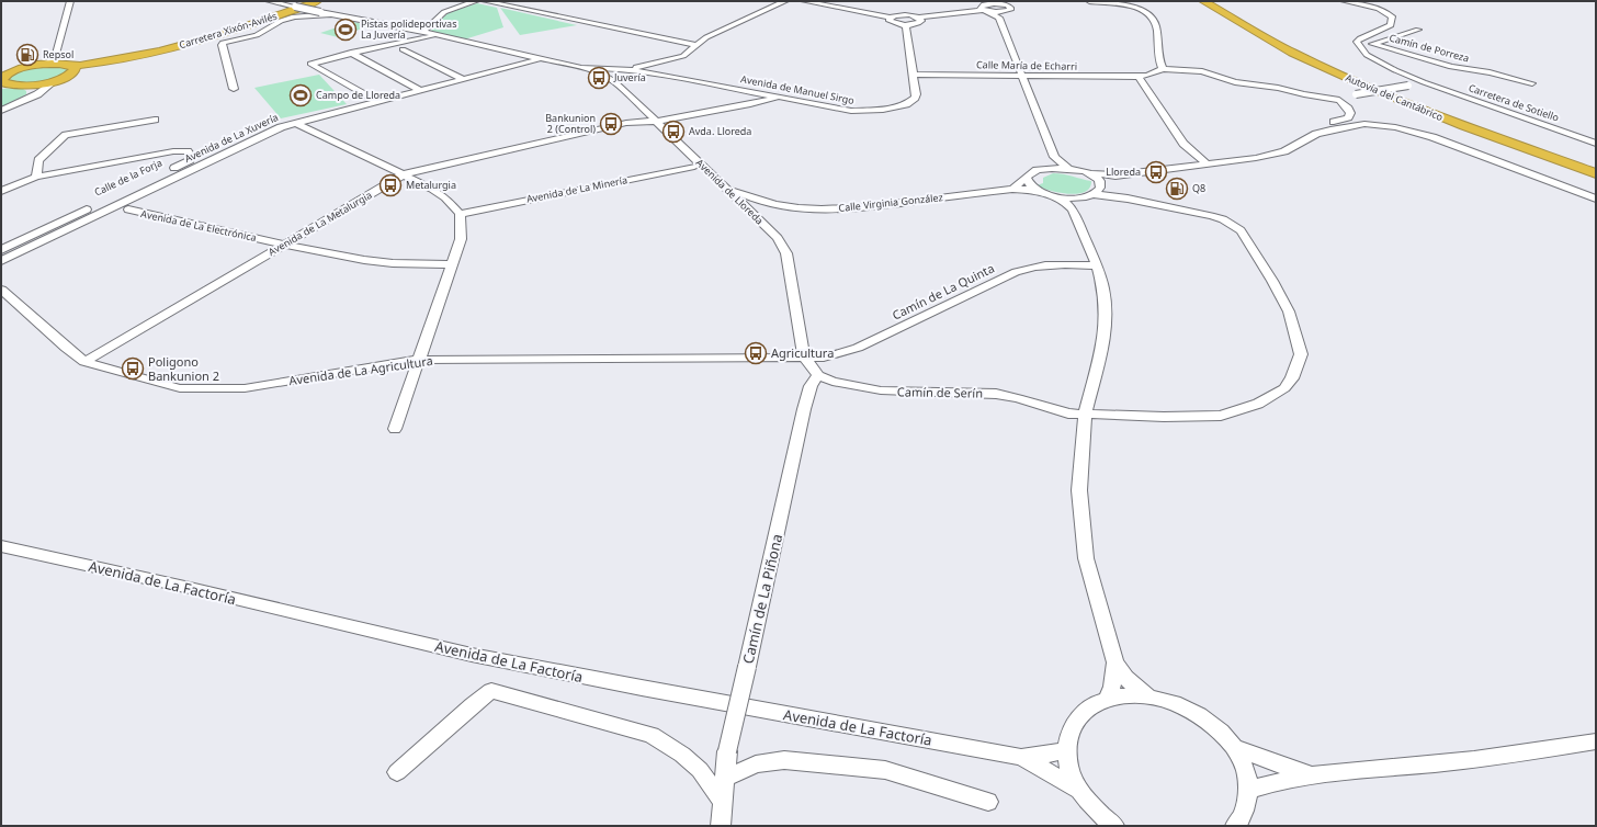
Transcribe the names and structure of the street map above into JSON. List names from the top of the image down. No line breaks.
{"streets":{"highway":["Carretera Xixón-Avilés","Autovía del Cantábrico"],"street":["Camín de Porreza","Calle María de Echarri","Avenida de Manuel Sirgo","Carretera de Sotiello","Avenida de La Xuvería","Calle de la Forja","Avenida de La Minería","Avenida de Lloreda","Calle Virginia González","Avenida de La Metalurgia","Avenida de La Electrónica","Camín de La Quinta","Avenida de La Agricultura","Camín de Serín","Avenida de La Factoría","Camín de La Piñona"]},"crossings":[["Calle María de Echarri","Avenida de Manuel Sirgo"],["Avenida de Manuel Sirgo","Avenida de La Xuvería"],["Avenida de Manuel Sirgo","Avenida de Lloreda"],["Avenida de La Xuvería","Avenida de Lloreda"],["Avenida de Lloreda","Calle Virginia González"],["Avenida de Lloreda","Camín de La Quinta"],["Avenida de Lloreda","Avenida de La Agricultura"],["Avenida de La Metalurgia","Avenida de La Electrónica"],["Avenida de La Metalurgia","Avenida de La Agricultura"],["Camín de La Quinta","Avenida de La Agricultura"],["Camín de Serín","Camín de La Piñona"]],"places":{"sports":["Pistas polideportivas La Juvería","Campo de Lloreda"],"fuel station":["Repsol","Q8"],"bus stop":["Juvería","Bankunion 2 (Control)","Avda. Lloreda","Lloreda","Metalurgia","Agricultura","Poligono Bankunion 2"]}}
